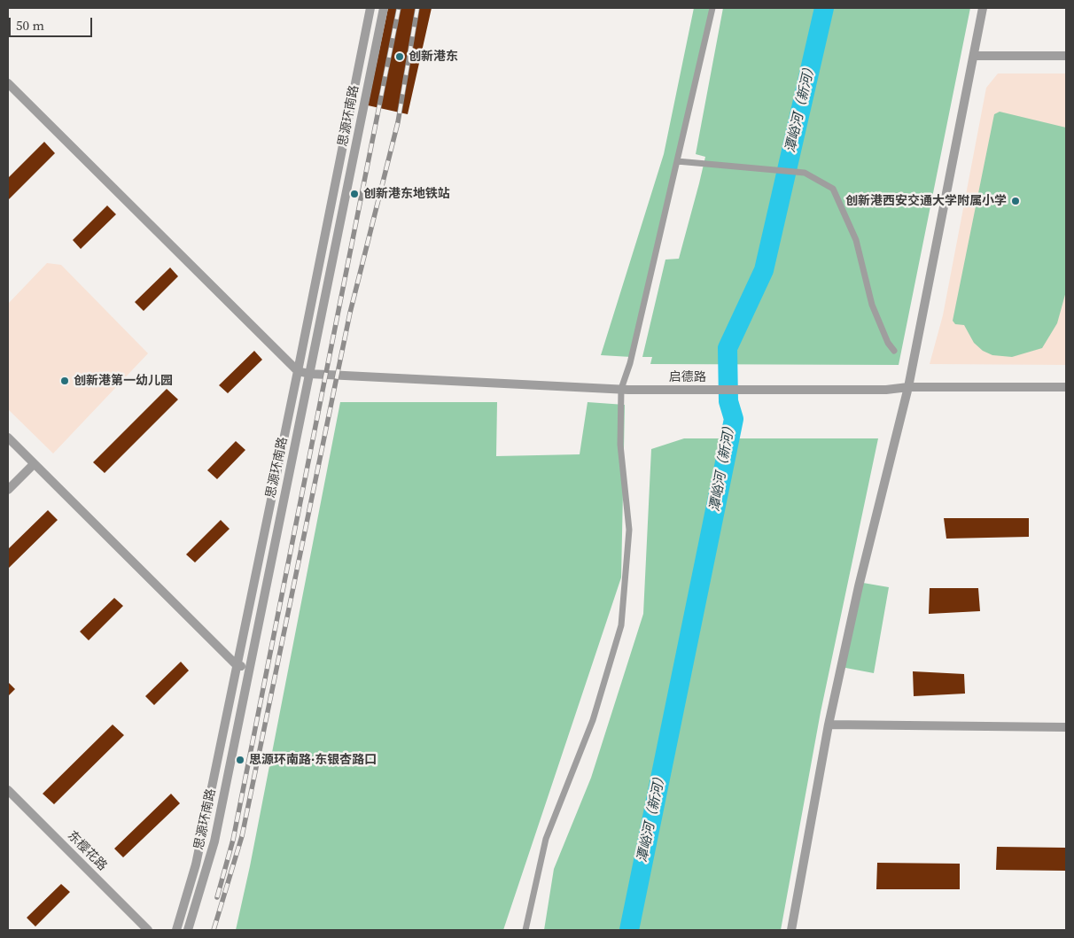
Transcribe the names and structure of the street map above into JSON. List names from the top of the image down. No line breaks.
{"streets":{"street":["思源环南路","启德路","东樱花路"]},"crossings":[["思源环南路","启德路"]],"water":["潭峪河（新河）"],"places":["创新港东","创新港东地铁站","创新港西安交通大学附属小学","创新港第一幼儿园","思源环南路·东银杏路口"],"scale_bar":"50 m"}
